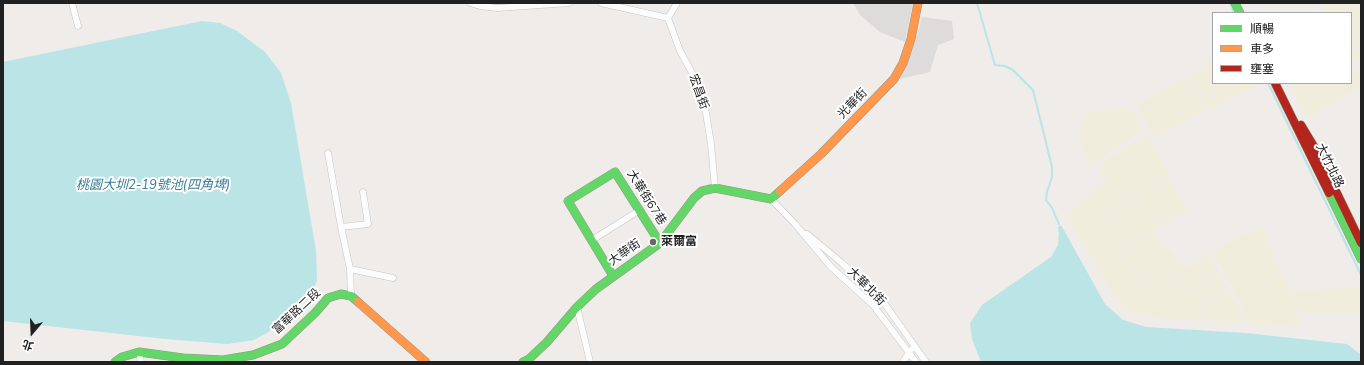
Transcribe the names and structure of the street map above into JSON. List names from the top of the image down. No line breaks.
{"streets":{"street":["宏昌街","光華街","大竹北路","大華街67巷","大華街","大華北街","富華路二段"]},"crossings":[["宏昌街","大華街"],["光華街","大華北街"],["大華街67巷","大華街"]],"water":["桃園大圳2-19號池(四角埤)"],"places":["萊爾富"],"legend":["順暢","車多","壅塞"],"north":"bottom"}
